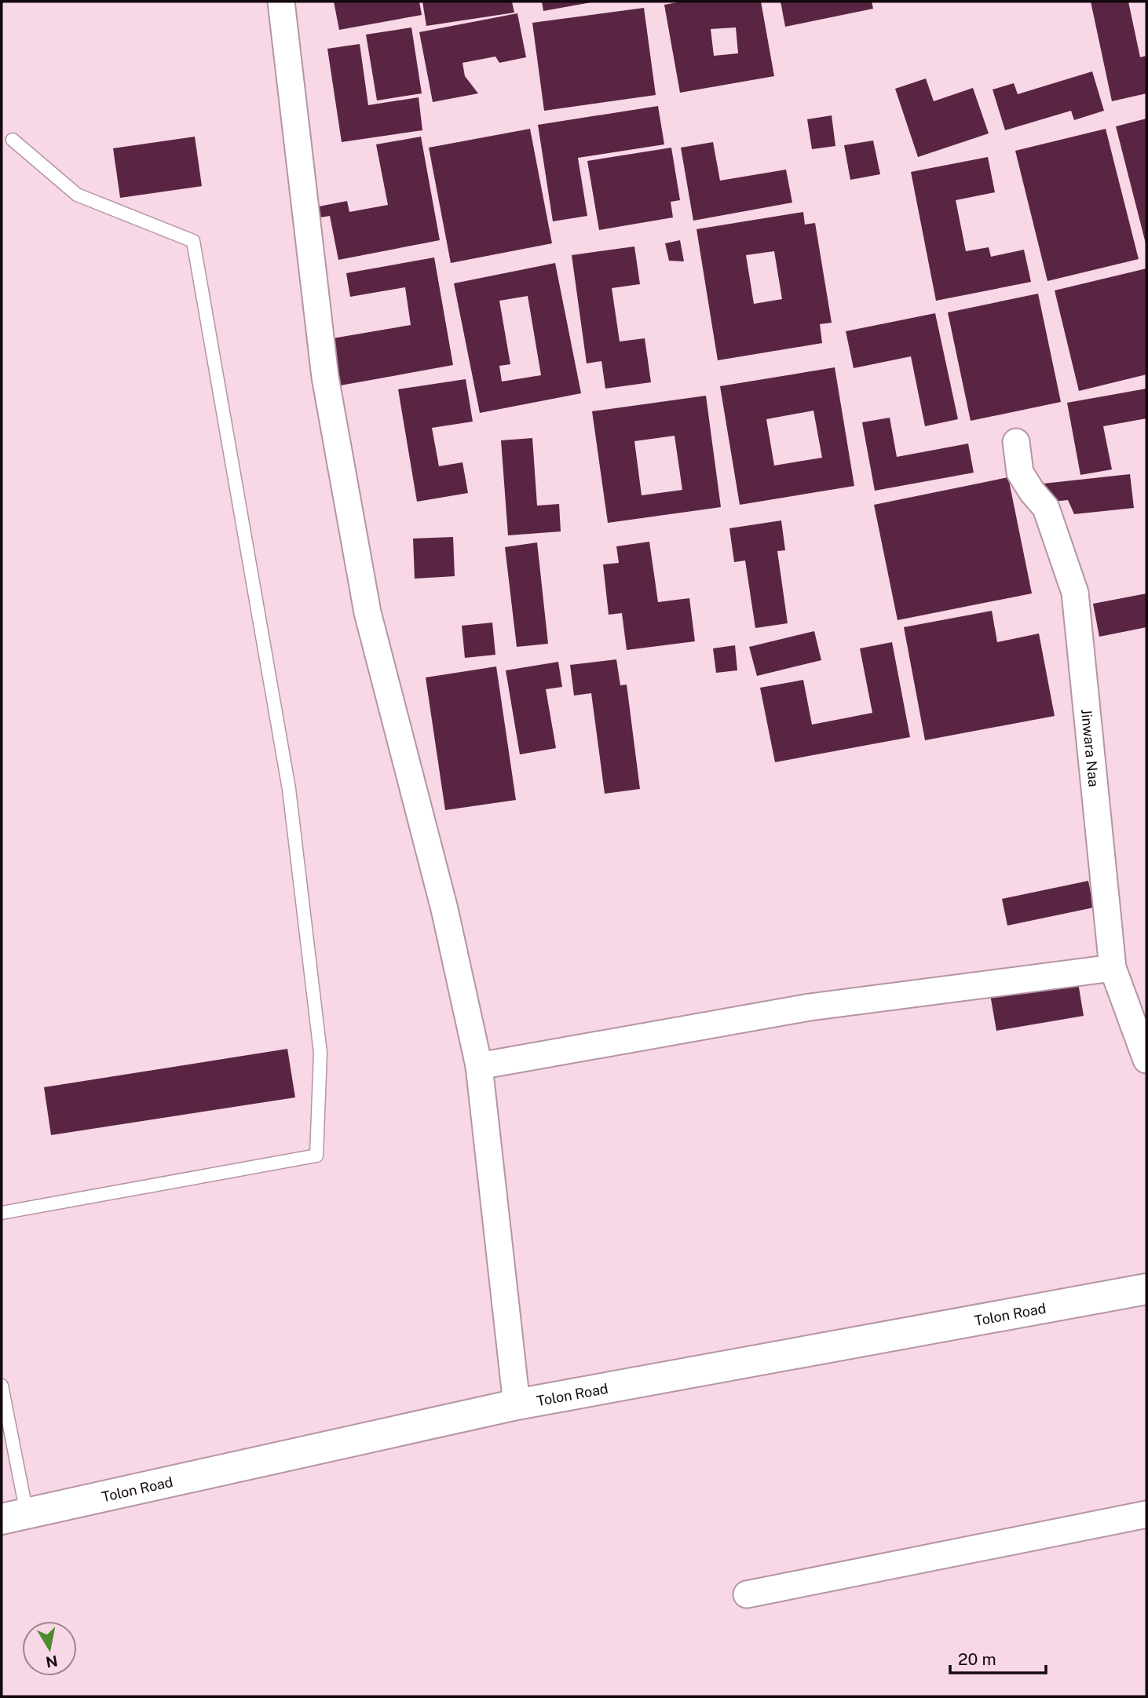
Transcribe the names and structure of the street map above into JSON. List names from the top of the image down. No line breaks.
{"streets":{"main road":["Tolon Road"],"street":["Jinwara Naa"]},"scale_bar":"20 m","north":"bottom"}
